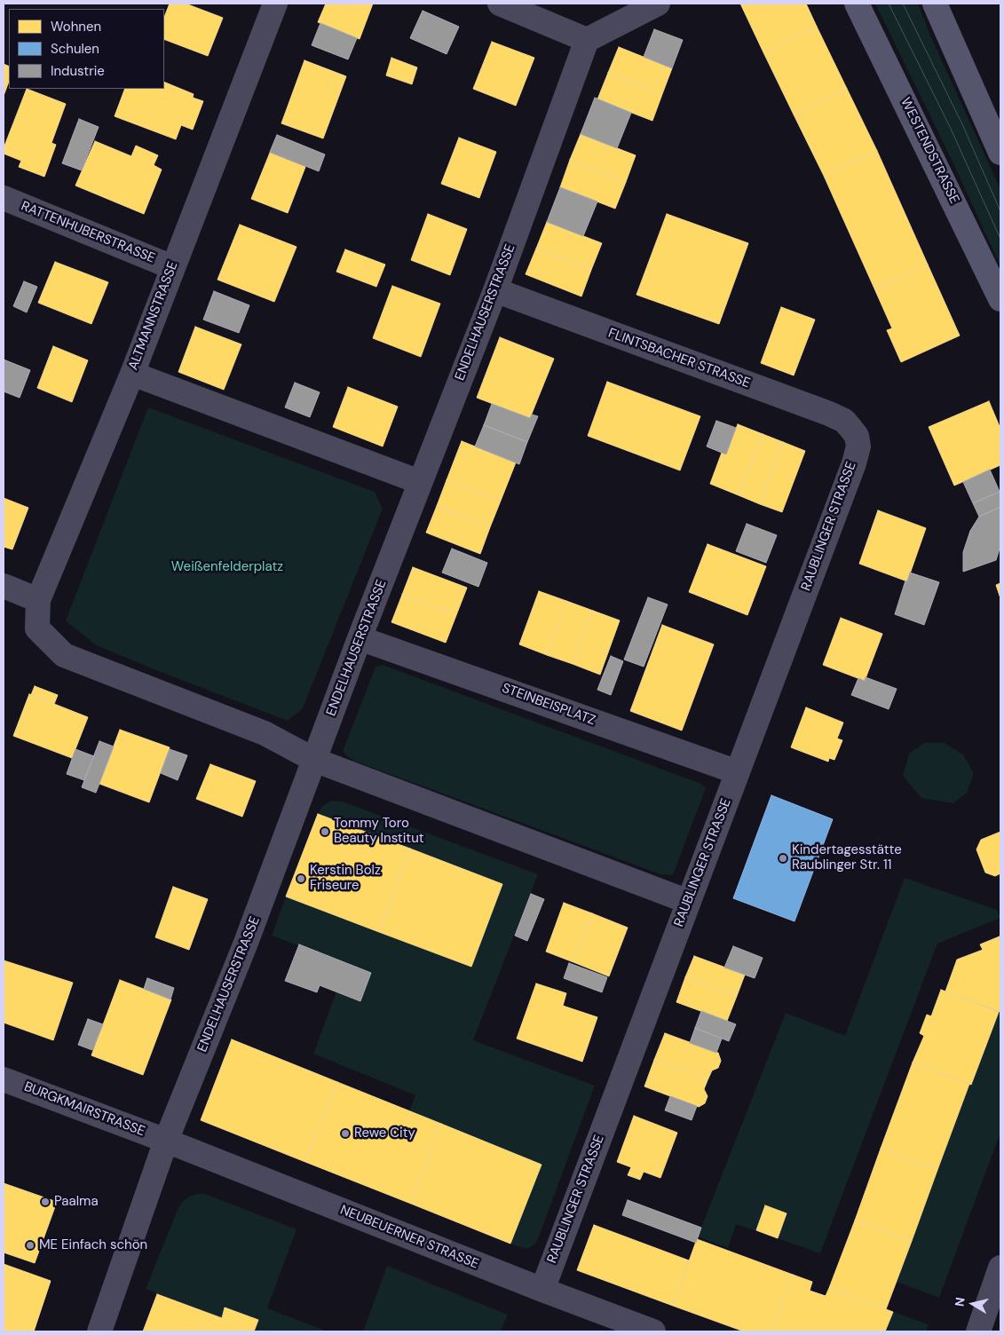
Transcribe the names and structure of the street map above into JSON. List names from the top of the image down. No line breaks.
{"streets":{"main road":["WESTENDSTRASSE"],"street":["RATTENHUBERSTRASSE","ENDELHAUSERSTRASSE","ALTMANNSTRASSE","FLINTSBACHER STRASSE","RAUBLINGER STRASSE","STEINBEISPLATZ","BURGKMAIRSTRASSE","NEUBEUERNER STRASSE"]},"crossings":[["RATTENHUBERSTRASSE","ALTMANNSTRASSE"],["ENDELHAUSERSTRASSE","ALTMANNSTRASSE"],["ENDELHAUSERSTRASSE","FLINTSBACHER STRASSE"],["ENDELHAUSERSTRASSE","STEINBEISPLATZ"],["ENDELHAUSERSTRASSE","BURGKMAIRSTRASSE"],["ENDELHAUSERSTRASSE","NEUBEUERNER STRASSE"],["FLINTSBACHER STRASSE","RAUBLINGER STRASSE"],["RAUBLINGER STRASSE","STEINBEISPLATZ"],["RAUBLINGER STRASSE","NEUBEUERNER STRASSE"],["BURGKMAIRSTRASSE","NEUBEUERNER STRASSE"]],"parks":["Weißenfelderplatz"],"places":["Tommy Toro Beauty Institut","Kindertagesstätte Raublinger Str. 11","Kerstin Bolz Friseure","Rewe City","Paalma","ME Einfach schön"],"legend":["Wohnen","Schulen","Industrie"],"north":"left"}
